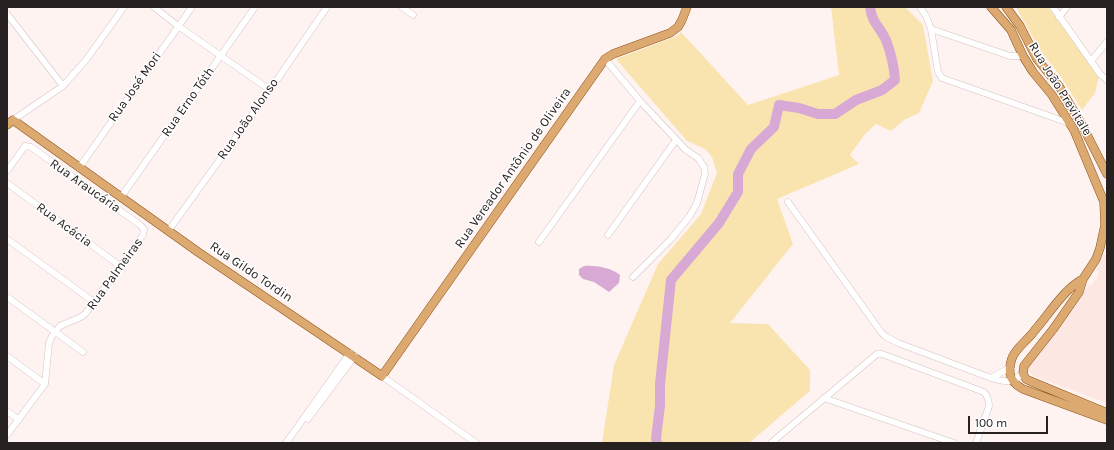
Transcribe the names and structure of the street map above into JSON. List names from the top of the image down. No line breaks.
{"streets":{"main road":["Rua João Previtale","Rua Vereador Antônio de Oliveira","Rua Gildo Tordin"],"street":["Rua José Mori","Rua Erno Tóth","Rua João Alonso","Rua Araucária","Rua Acácia","Rua Palmeiras"]},"crossings":[["Rua José Mori","Rua Gildo Tordin"],["Rua Erno Tóth","Rua Gildo Tordin"],["Rua João Alonso","Rua Gildo Tordin"],["Rua Vereador Antônio de Oliveira","Rua Gildo Tordin"],["Rua Araucária","Rua Palmeiras"],["Rua Acácia","Rua Palmeiras"]],"scale_bar":"100 m"}
